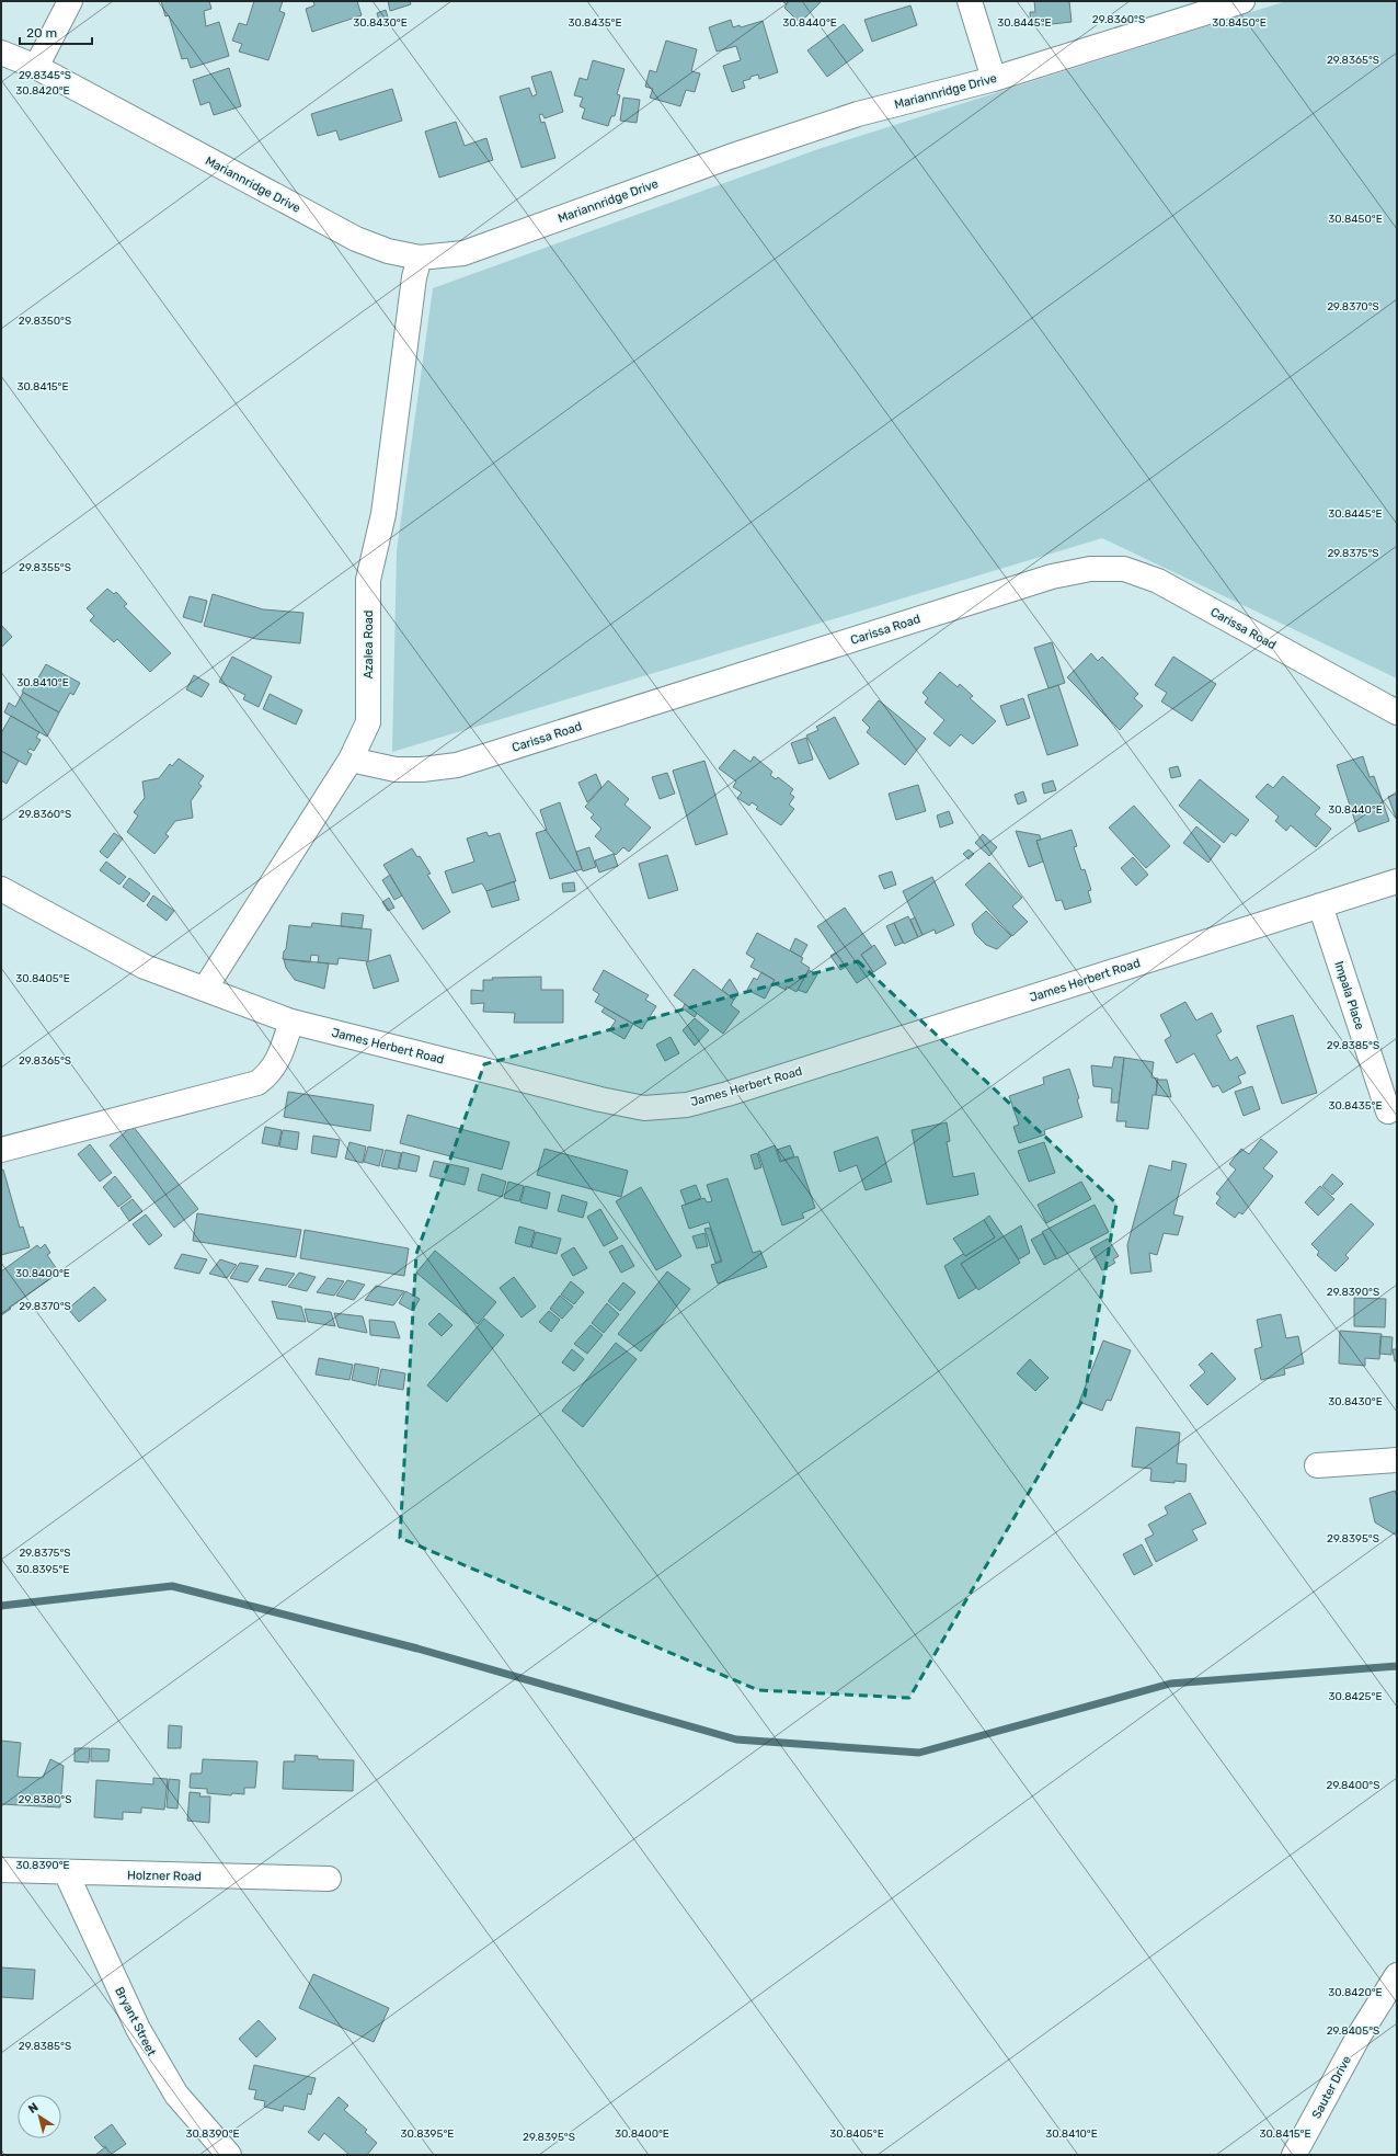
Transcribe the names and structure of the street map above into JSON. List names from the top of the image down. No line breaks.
{"streets":{"street":["Mariannridge Drive","Carissa Road","Azalea Road","James Herbert Road","Impala Place","Holzner Road","Bryant Street","Sauter Drive"]},"crossings":[["Mariannridge Drive","Azalea Road"],["Carissa Road","Azalea Road"],["Azalea Road","James Herbert Road"],["James Herbert Road","Impala Place"],["Holzner Road","Bryant Street"]],"scale_bar":"20 m","north":"top left","coordinates":["29.8360°S","30.8430°E","30.8435°E","30.8440°E","30.8445°E","30.8450°E","29.8365°S","29.8345°S","30.8420°E","29.8370°S","29.8350°S","30.8415°E","29.8375°S","29.8355°S","30.8410°E","30.8405°E","29.8385°S","30.8400°E","29.8390°S","29.8395°S","30.8395°E","30.8425°E","29.8400°S","29.8380°S","30.8390°E","29.8405°S"]}
